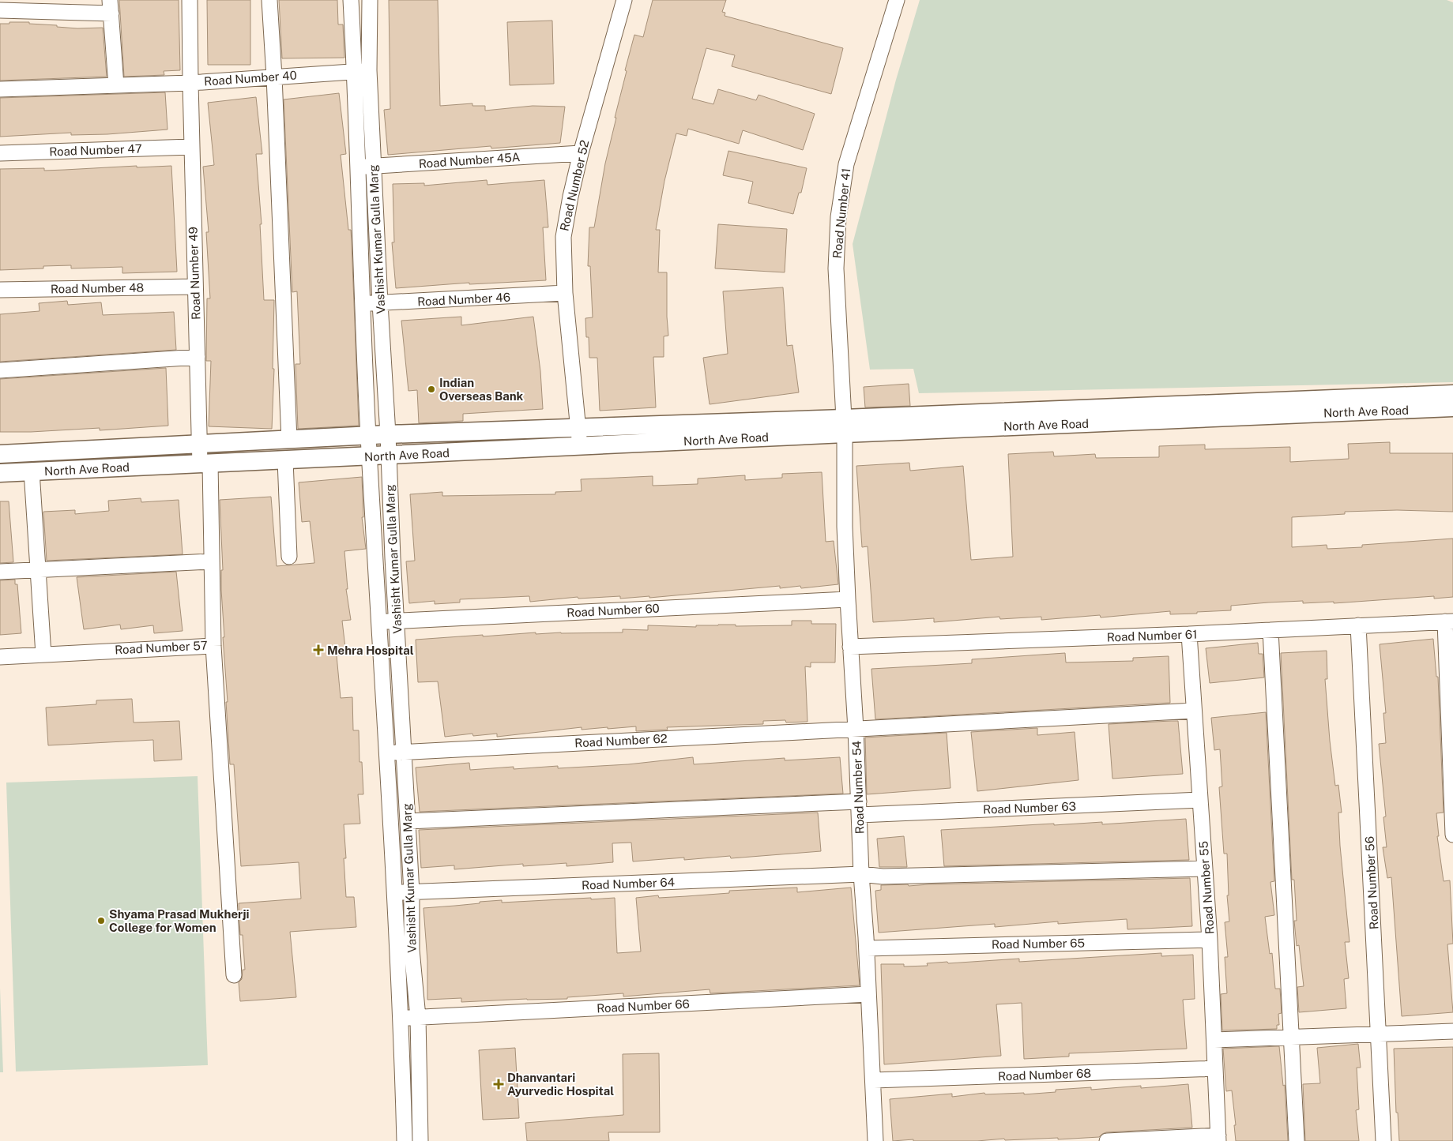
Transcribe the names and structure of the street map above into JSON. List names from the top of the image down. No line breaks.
{"streets":{"street":["Road Number 40","Road Number 47","Road Number 45A","Road Number 52","Road Number 41","Vashisht Kumar Gulla Marg","Road Number 49","Road Number 48","Road Number 46","North Ave Road","Road Number 60","Road Number 61","Road Number 57","Road Number 62","Road Number 54","Road Number 63","Road Number 56","Road Number 64","Road Number 55","Road Number 65","Road Number 66","Road Number 68"]},"crossings":[["Road Number 40","Vashisht Kumar Gulla Marg"],["Road Number 40","Road Number 49"],["Road Number 47","Road Number 49"],["Road Number 45A","Road Number 52"],["Road Number 45A","Vashisht Kumar Gulla Marg"],["Road Number 52","Road Number 46"],["Road Number 52","North Ave Road"],["Road Number 41","North Ave Road"],["Road Number 41","Road Number 54"],["Vashisht Kumar Gulla Marg","Road Number 46"],["Vashisht Kumar Gulla Marg","North Ave Road"],["Vashisht Kumar Gulla Marg","Road Number 60"],["Vashisht Kumar Gulla Marg","Road Number 62"],["Vashisht Kumar Gulla Marg","Road Number 63"],["Vashisht Kumar Gulla Marg","Road Number 64"],["Vashisht Kumar Gulla Marg","Road Number 66"],["Road Number 49","Road Number 48"],["Road Number 49","North Ave Road"],["Road Number 49","Road Number 57"],["North Ave Road","Road Number 57"],["North Ave Road","Road Number 54"],["Road Number 60","Road Number 54"],["Road Number 61","Road Number 54"],["Road Number 61","Road Number 56"],["Road Number 61","Road Number 55"],["Road Number 62","Road Number 54"],["Road Number 62","Road Number 55"],["Road Number 54","Road Number 63"],["Road Number 54","Road Number 64"],["Road Number 54","Road Number 65"],["Road Number 54","Road Number 66"],["Road Number 54","Road Number 68"],["Road Number 63","Road Number 55"],["Road Number 64","Road Number 55"],["Road Number 55","Road Number 65"],["Road Number 55","Road Number 68"]],"places":{"other":["Indian Overseas Bank","Shyama Prasad Mukherji College for Women"],"health":["Mehra Hospital","Dhanvantari Ayurvedic Hospital"]}}
